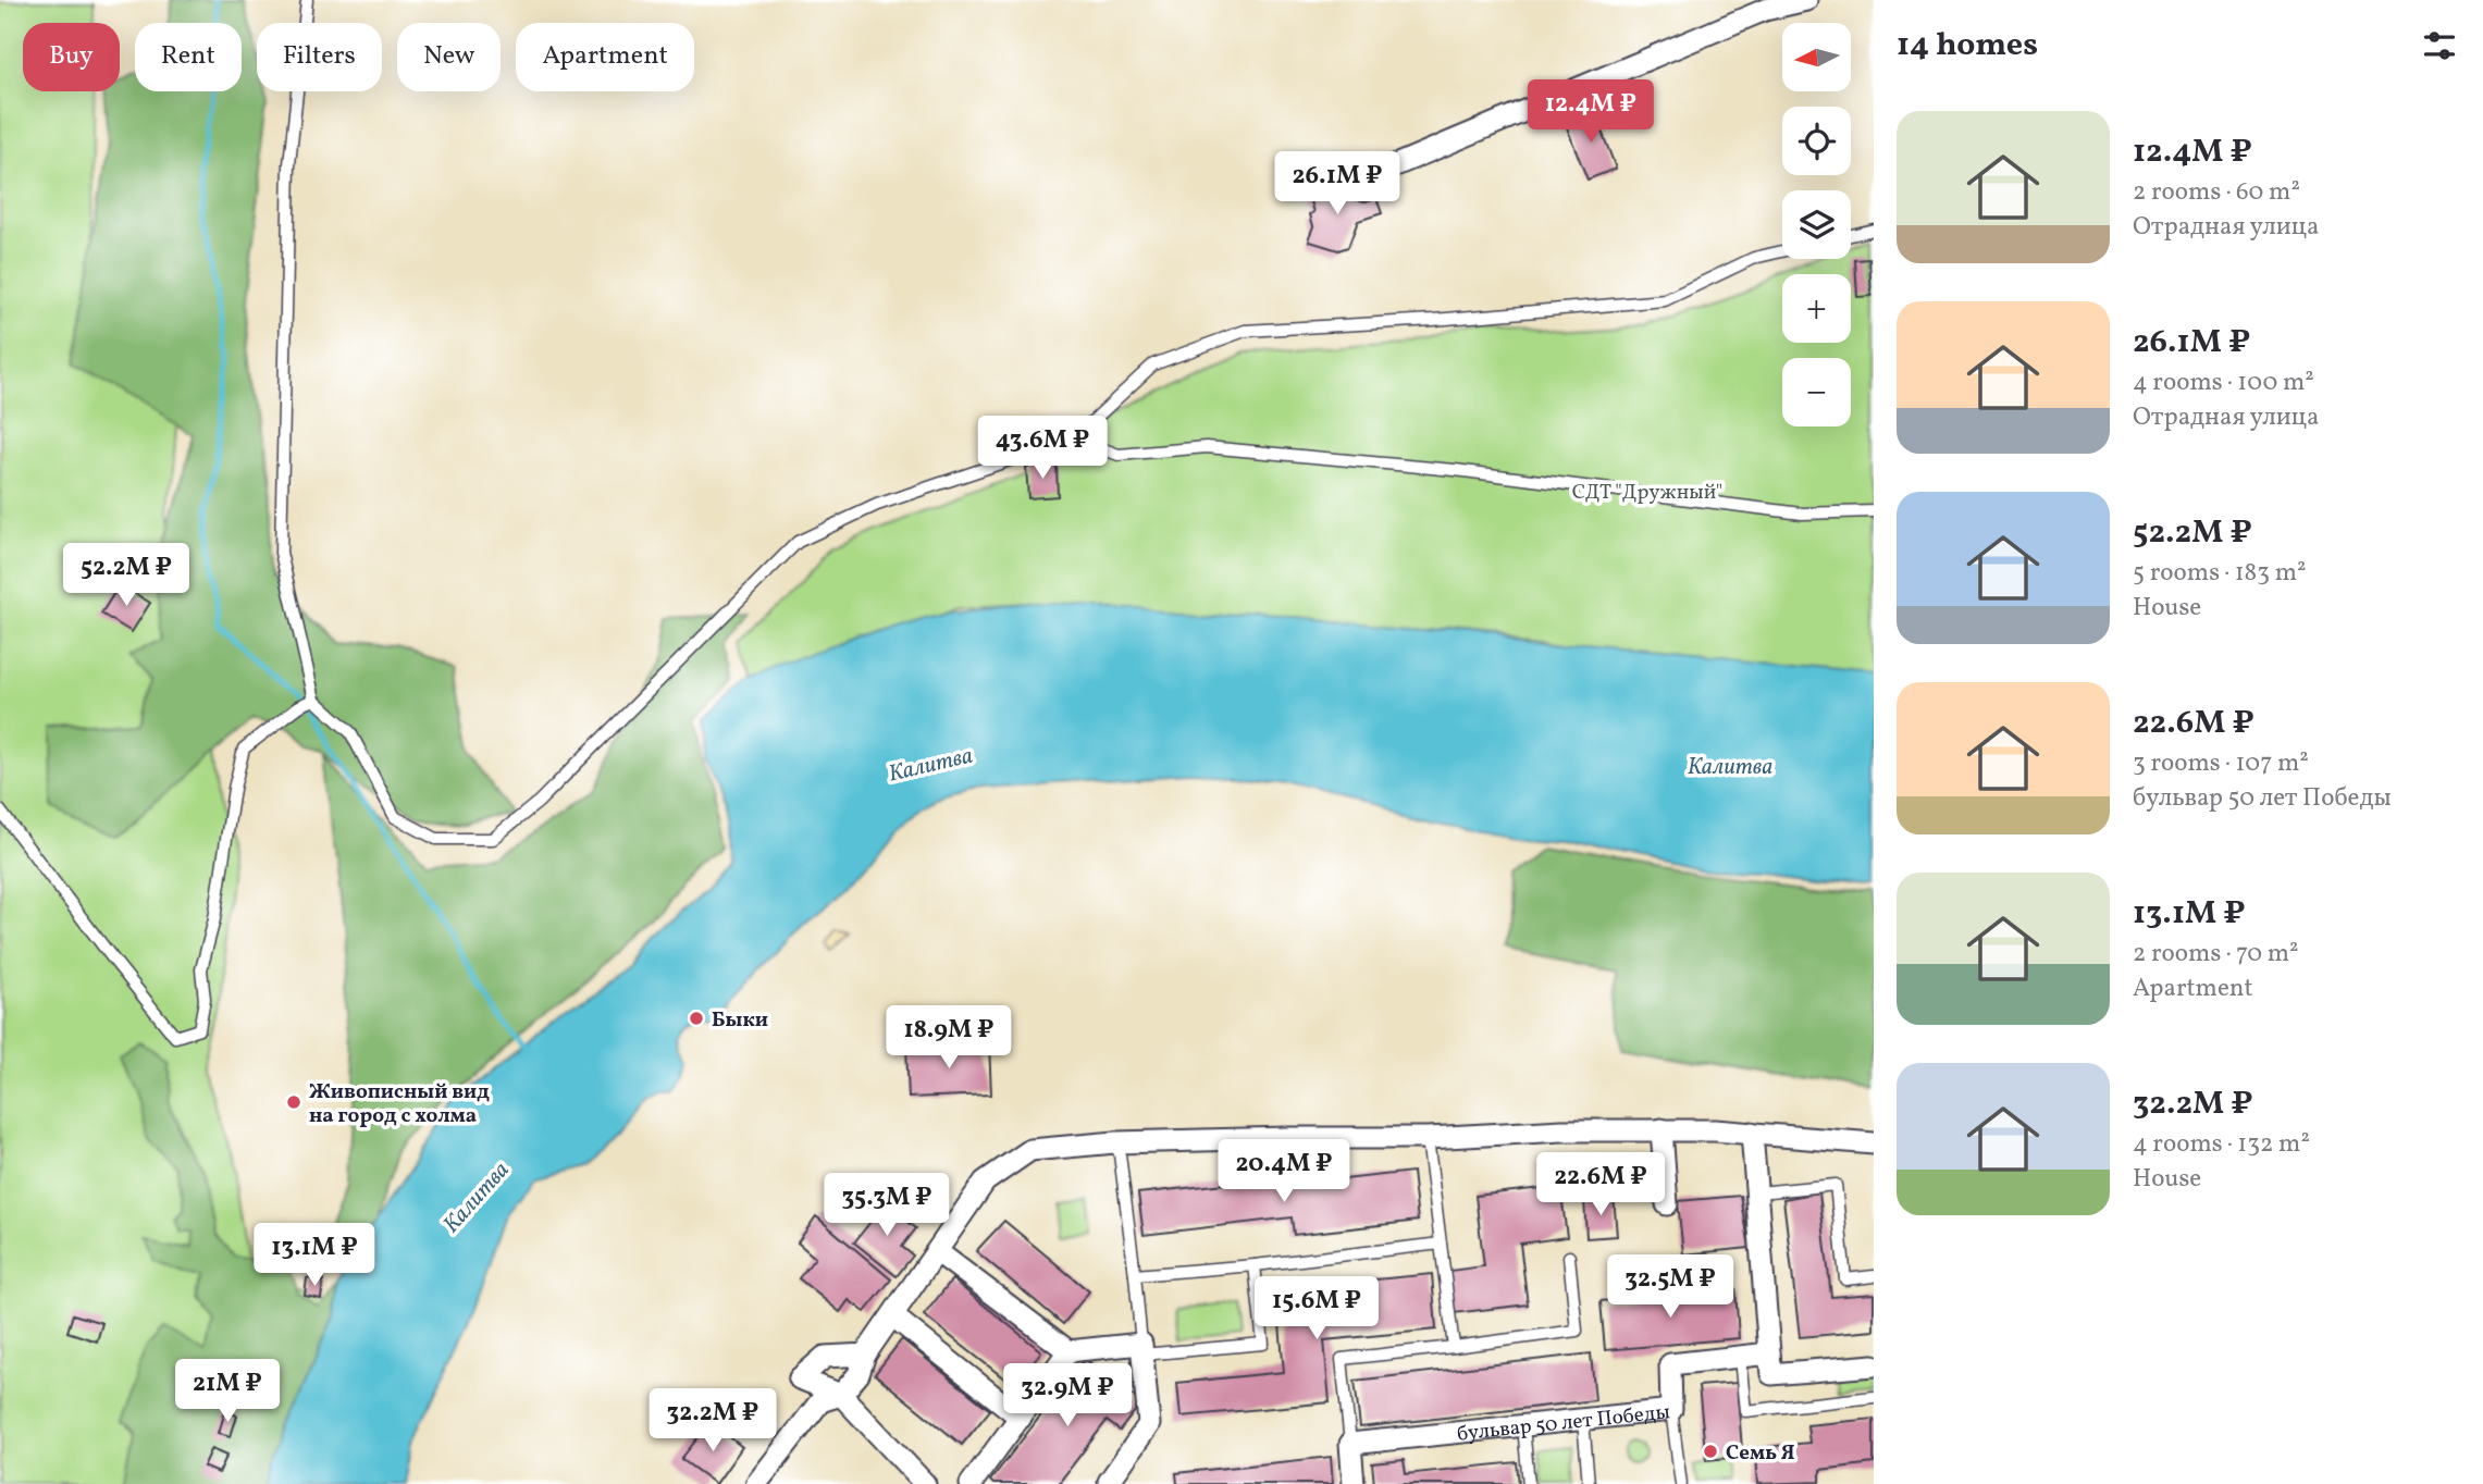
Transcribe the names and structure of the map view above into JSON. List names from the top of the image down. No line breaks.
{"streets":{"street":["бульвар 50 лет Победы"]},"water":["Калитва"],"parks":["СДТ \"Дружный\""],"places":["Быки","Живописный вид на город с холма","Семь Я"],"north":"left","page":{"heading":"14 homes","map_buttons":["+","−"],"chip":["Buy","Rent","Filters","New","Apartment"],"price":["12.4M ₽","26.1M ₽","43.6M ₽","52.2M ₽","18.9M ₽","20.4M ₽","22.6M ₽","35.3M ₽","13.1M ₽","32.5M ₽","15.6M ₽","21M ₽","32.9M ₽","32.2M ₽"],"list":[{"name":"12.4M ₽","note":"2 rooms · 60 m² · Отрадная улица"},{"name":"26.1M ₽","note":"4 rooms · 100 m² · Отрадная улица"},{"name":"52.2M ₽","note":"5 rooms · 183 m² · House"},{"name":"22.6M ₽","note":"3 rooms · 107 m² · бульвар 50 лет Победы"},{"name":"13.1M ₽","note":"2 rooms · 70 m² · Apartment"},{"name":"32.2M ₽","note":"4 rooms · 132 m² · House"}]}}
